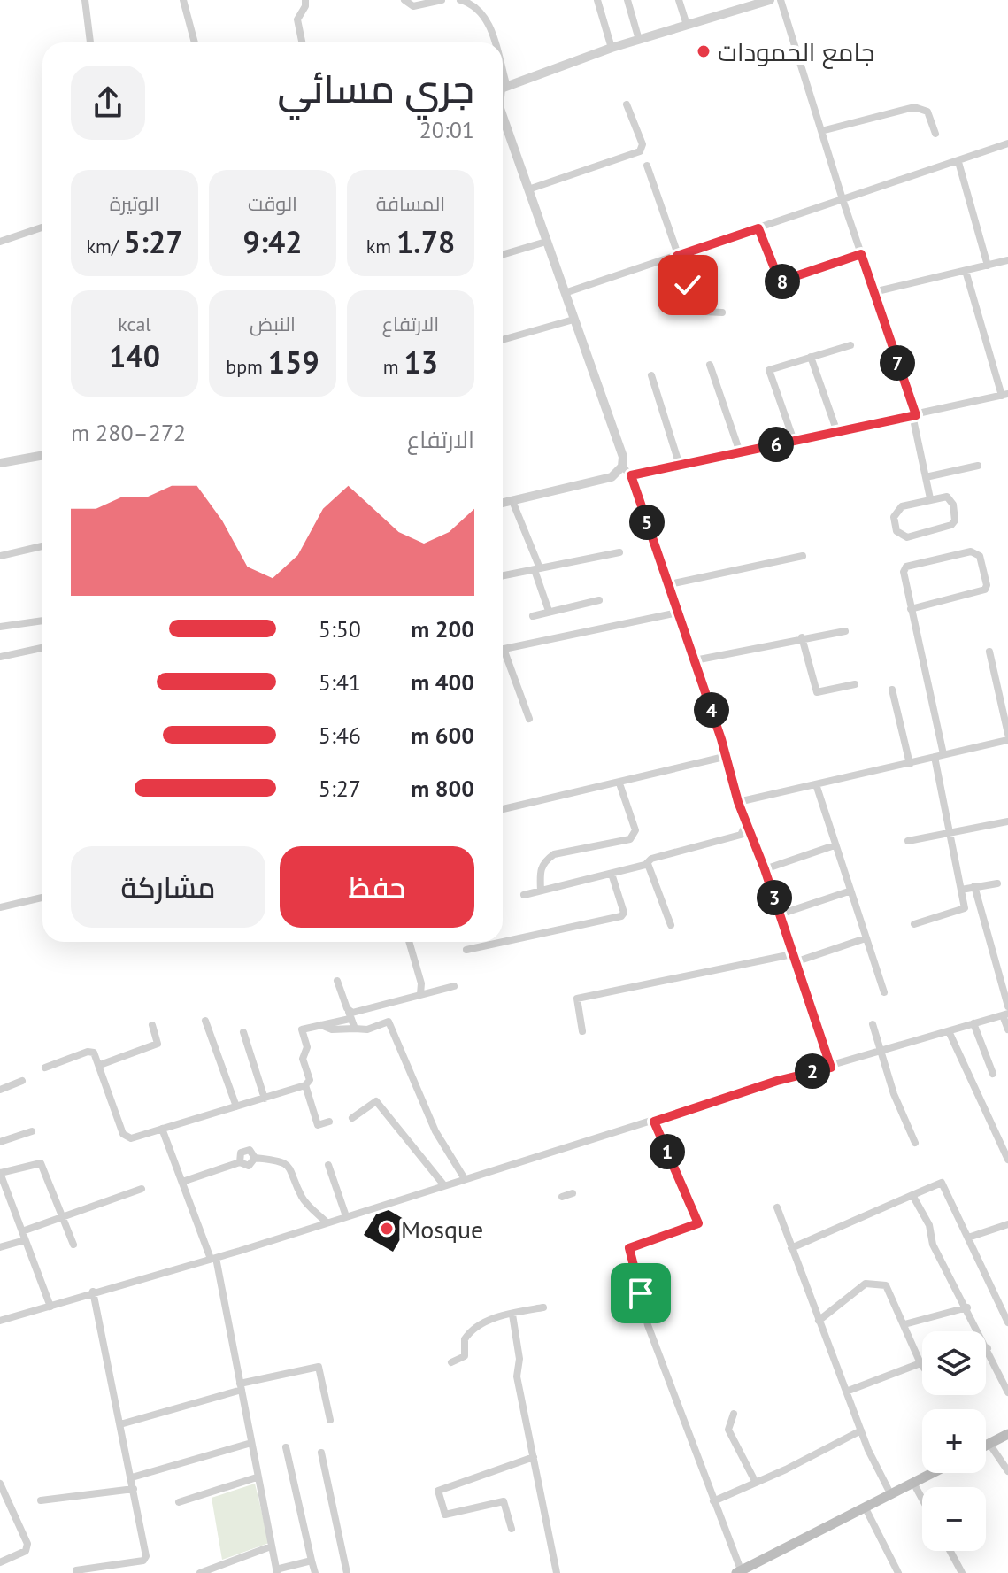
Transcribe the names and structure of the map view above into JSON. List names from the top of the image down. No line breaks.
{"places":["جامع الحمودات","Mosque"],"page":{"heading":["جري مسائي","20:01"],"stats":[["المسافة","1.78 km"],["الوقت","9:42"],["الوتيرة","5:27 /km"],["الارتفاع","13 m"],["النبض","159 bpm"],["kcal","140"]],"pins":["8","7","6","5","4","3","2","1"],"chart":["الارتفاع","272–280 m"],"list":[{"name":"200 m","note":"5:50"},{"name":"400 m","note":"5:41"},{"name":"600 m","note":"5:46"},{"name":"800 m","note":"5:27"}],"buttons":["حفظ","مشاركة"],"map_buttons":["+","−"]}}
